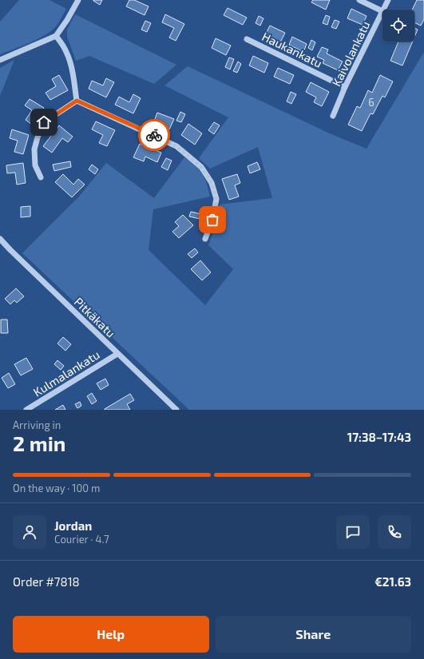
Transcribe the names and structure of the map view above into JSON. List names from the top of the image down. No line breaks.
{"streets":{"street":["Haukankatu","Kaivolankatu","Pitkäkatu","Kulmalankatu"]},"crossings":[["Haukankatu","Kaivolankatu"],["Pitkäkatu","Kulmalankatu"]],"house_numbers":["6"],"page":{"heading":["2 min","Arriving in","17:38–17:43"],"panel":["Jordan","Courier · 4.7","Order #7818","€21.63"],"bar":"On the way · 100 m","buttons":["Help","Share"]}}
